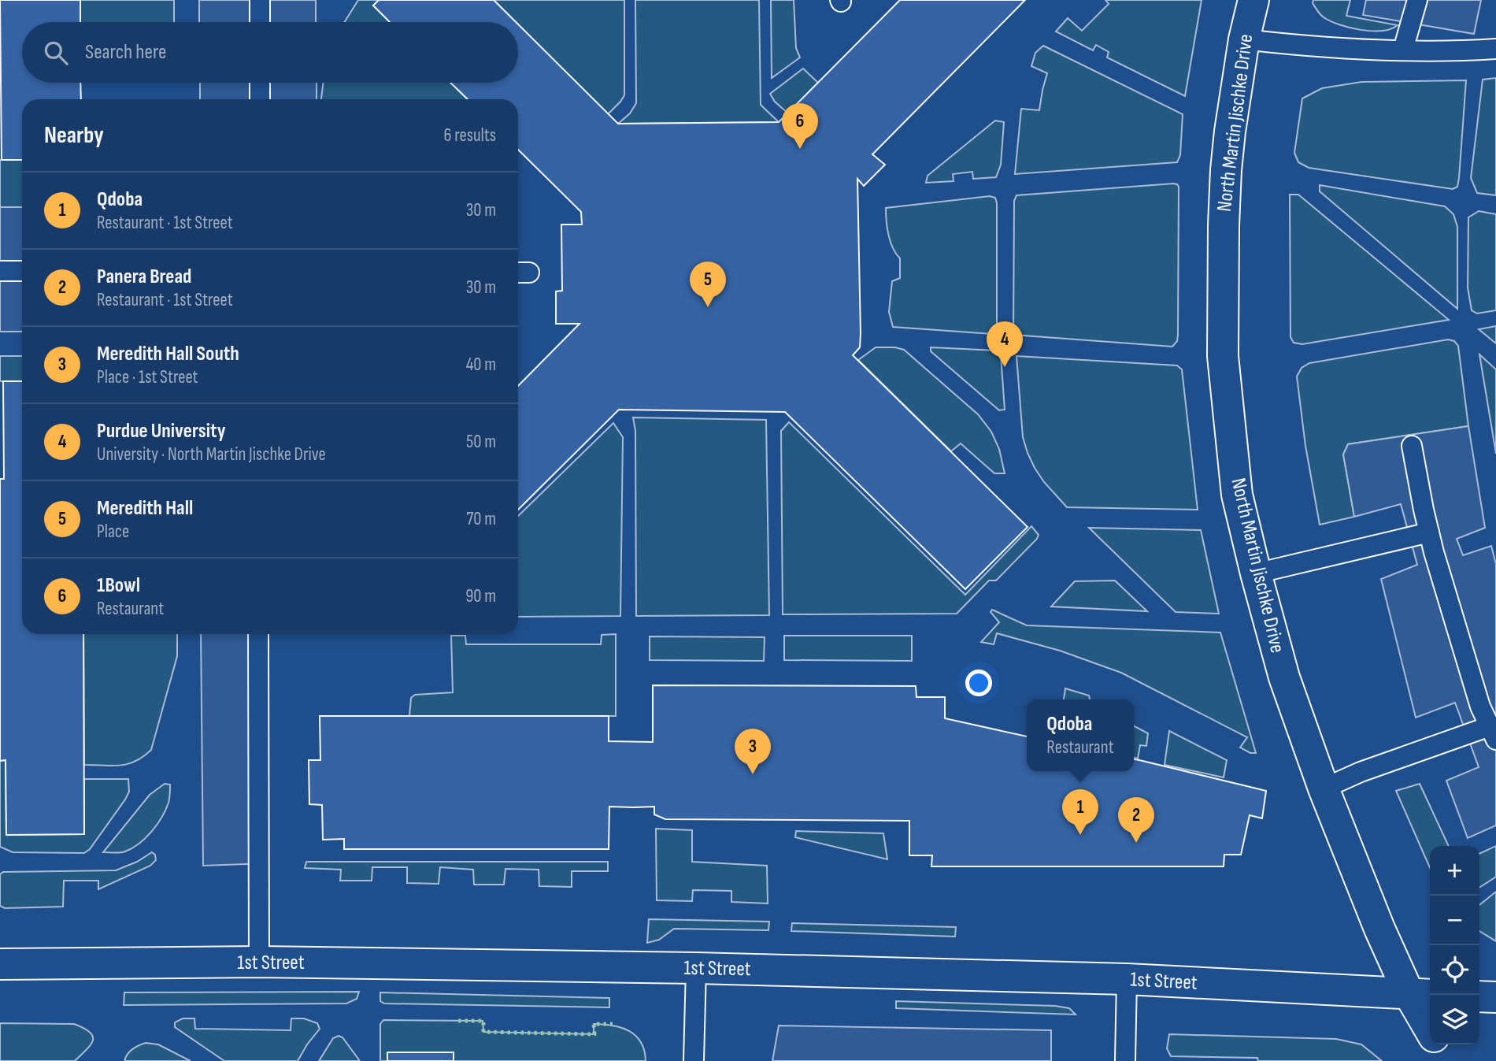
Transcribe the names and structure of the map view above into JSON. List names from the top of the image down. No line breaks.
{"streets":{"street":["North Martin Jischke Drive","1st Street"]},"crossings":[["North Martin Jischke Drive","1st Street"]],"page":{"search":"Search here","heading":["Nearby","6 results"],"pins":["6","5","4","3","1","2"],"list":[{"mark":"1","name":"Qdoba","note":"Restaurant · 1st Street","value":"30 m"},{"mark":"2","name":"Panera Bread","note":"Restaurant · 1st Street","value":"30 m"},{"mark":"3","name":"Meredith Hall South","note":"Place · 1st Street","value":"40 m"},{"mark":"4","name":"Purdue University","note":"University · North Martin Jischke Drive","value":"50 m"},{"mark":"5","name":"Meredith Hall","note":"Place","value":"70 m"},{"mark":"6","name":"1Bowl","note":"Restaurant","value":"90 m"}],"popup":["Qdoba","Restaurant"],"map_buttons":["+","−"]}}
